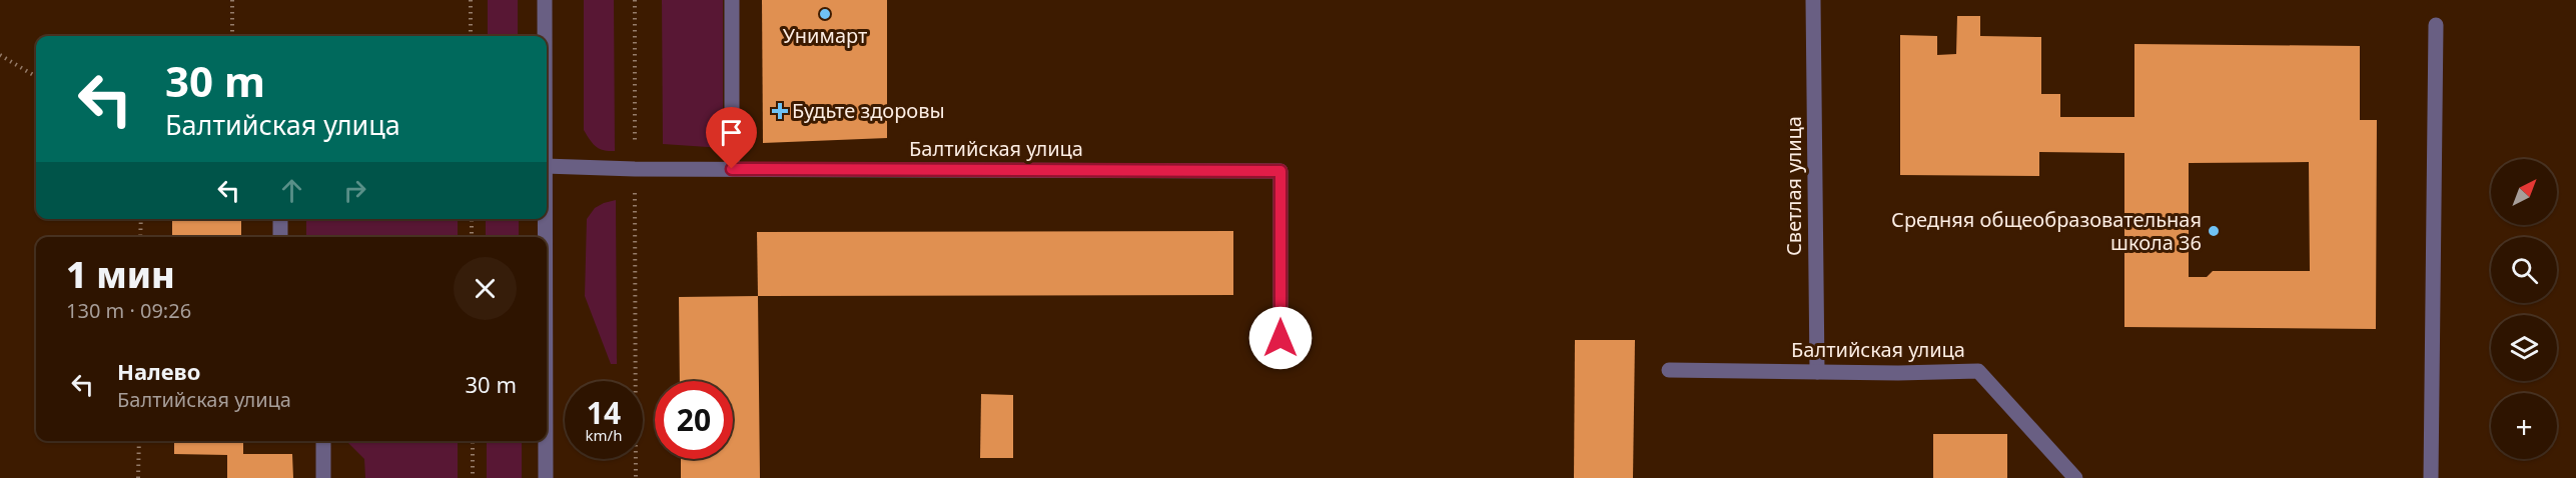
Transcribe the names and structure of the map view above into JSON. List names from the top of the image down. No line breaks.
{"streets":{"street":["Балтийская улица","Светлая улица"]},"crossings":[["Балтийская улица","Светлая улица"]],"places":{"other":["Унимарт","Средняя общеобразовательная школа 36"],"health":["Будьте здоровы"]},"north":"top right","page":{"turn":["30 m","Балтийская улица"],"map_buttons":"+","heading":["1 мин","130 m · 09:26"],"list":[{"name":"Налево","note":"Балтийская улица","value":"30 m"}],"speed":"14 km/h","limit":"20"}}
